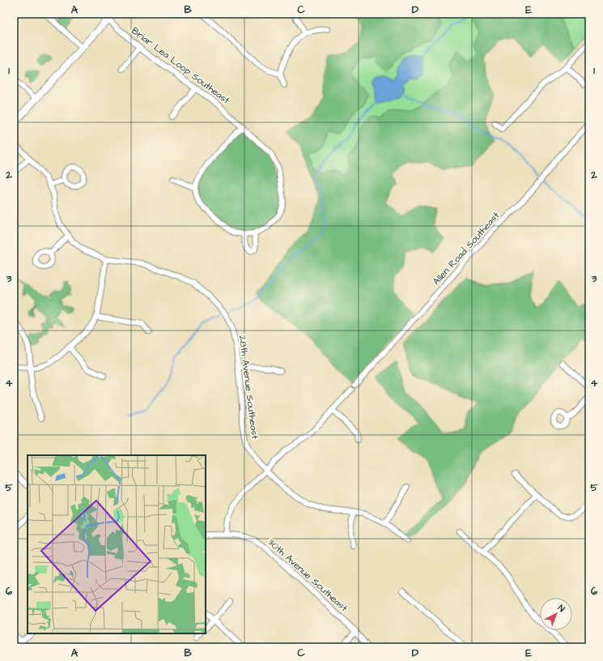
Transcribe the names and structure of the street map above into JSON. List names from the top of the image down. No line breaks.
{"streets":{"street":["Briar Lea Loop Southeast","Allen Road Southeast","28th Avenue Southeast","30th Avenue Southeast"]},"north":"top right","grid":{"columns":["A","B","C","D","E"],"rows":["1","2","3","4","5","6"]}}
